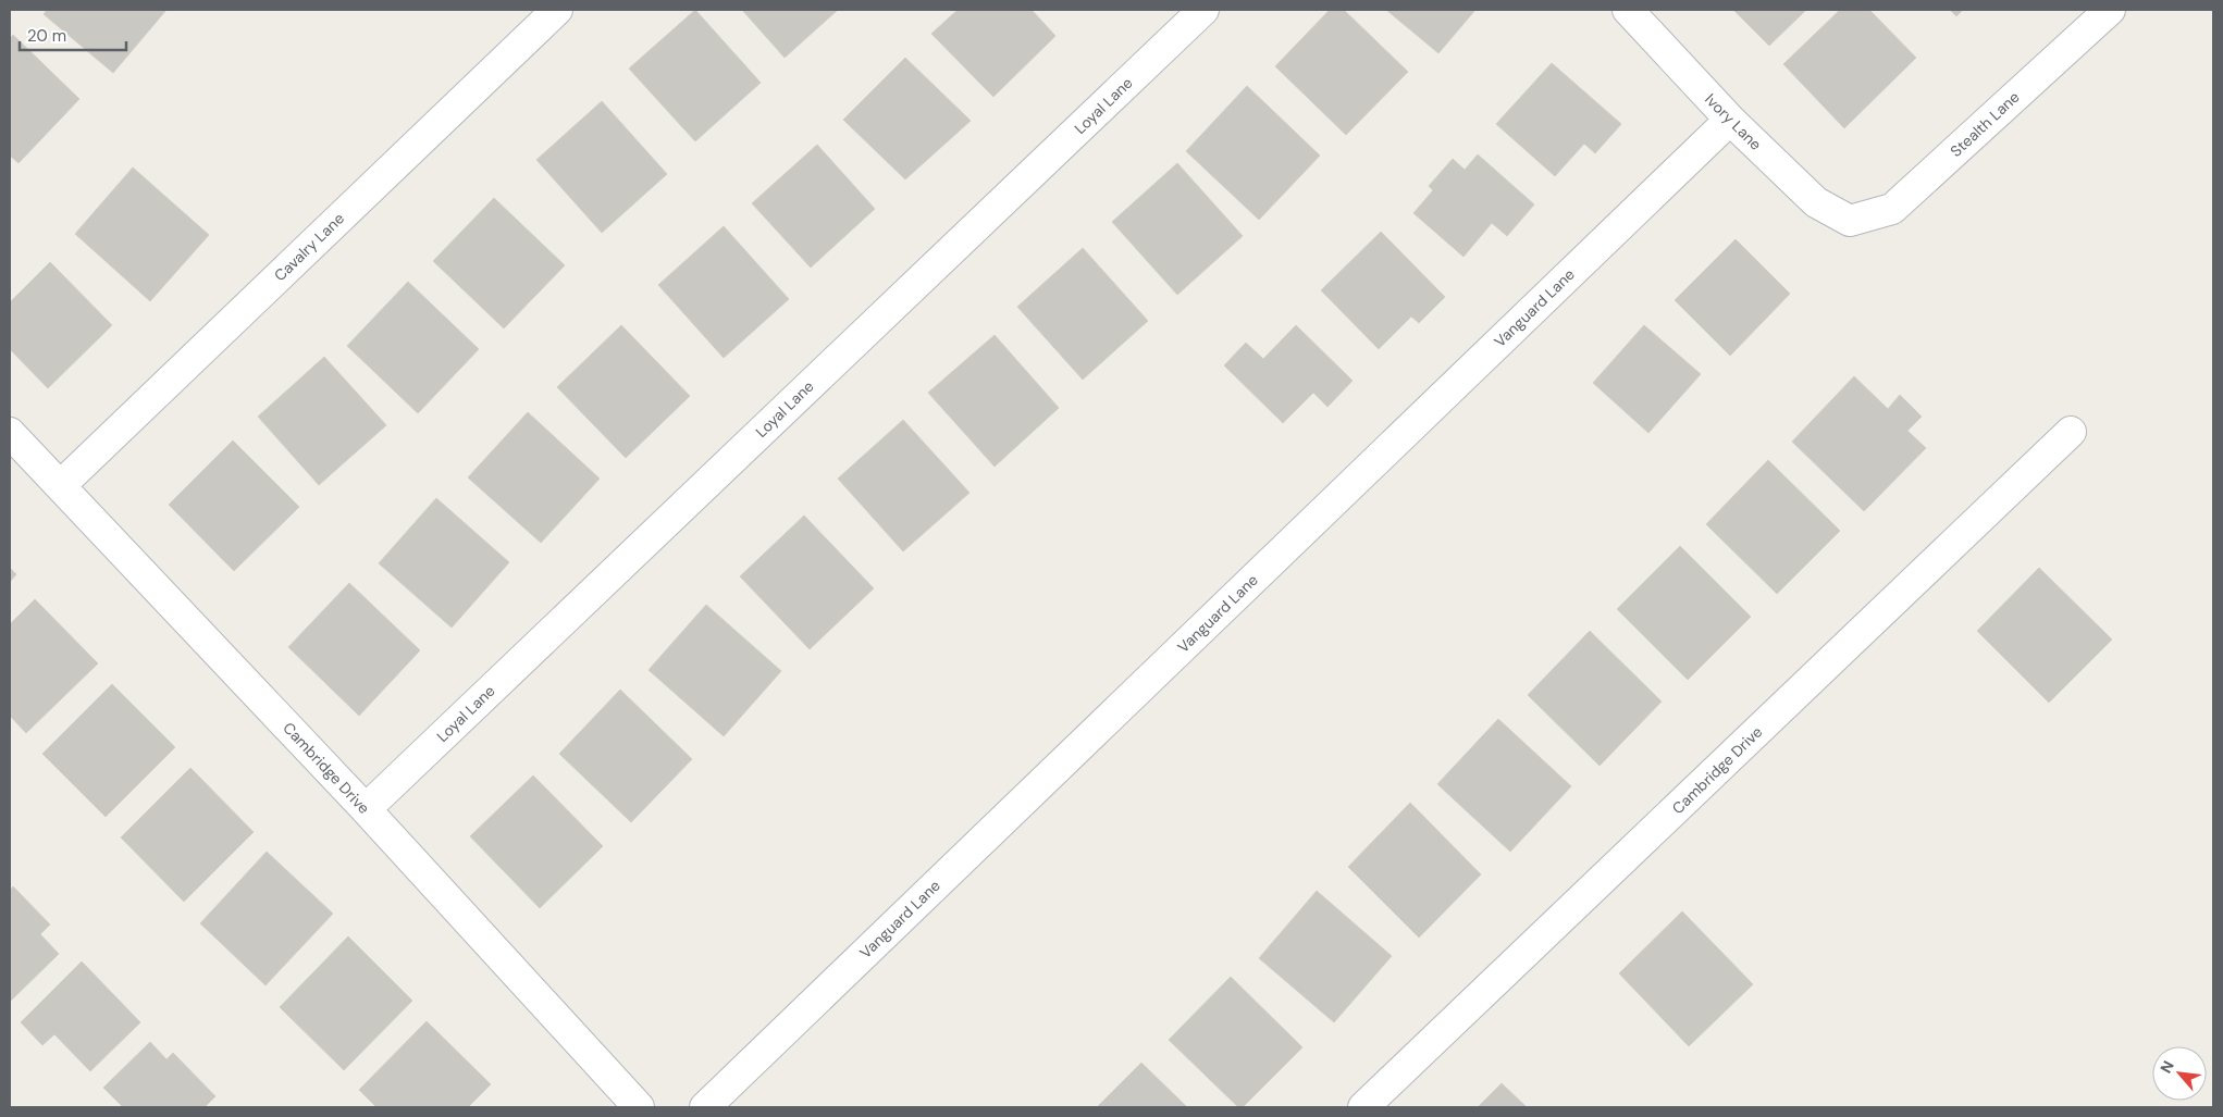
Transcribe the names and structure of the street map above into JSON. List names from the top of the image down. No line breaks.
{"streets":{"street":["Loyal Lane","Ivory Lane","Stealth Lane","Cavalry Lane","Vanguard Lane","Cambridge Drive"]},"crossings":[["Loyal Lane","Cambridge Drive"],["Ivory Lane","Stealth Lane"],["Ivory Lane","Vanguard Lane"],["Cavalry Lane","Cambridge Drive"]],"scale_bar":"20 m","north":"top left"}
